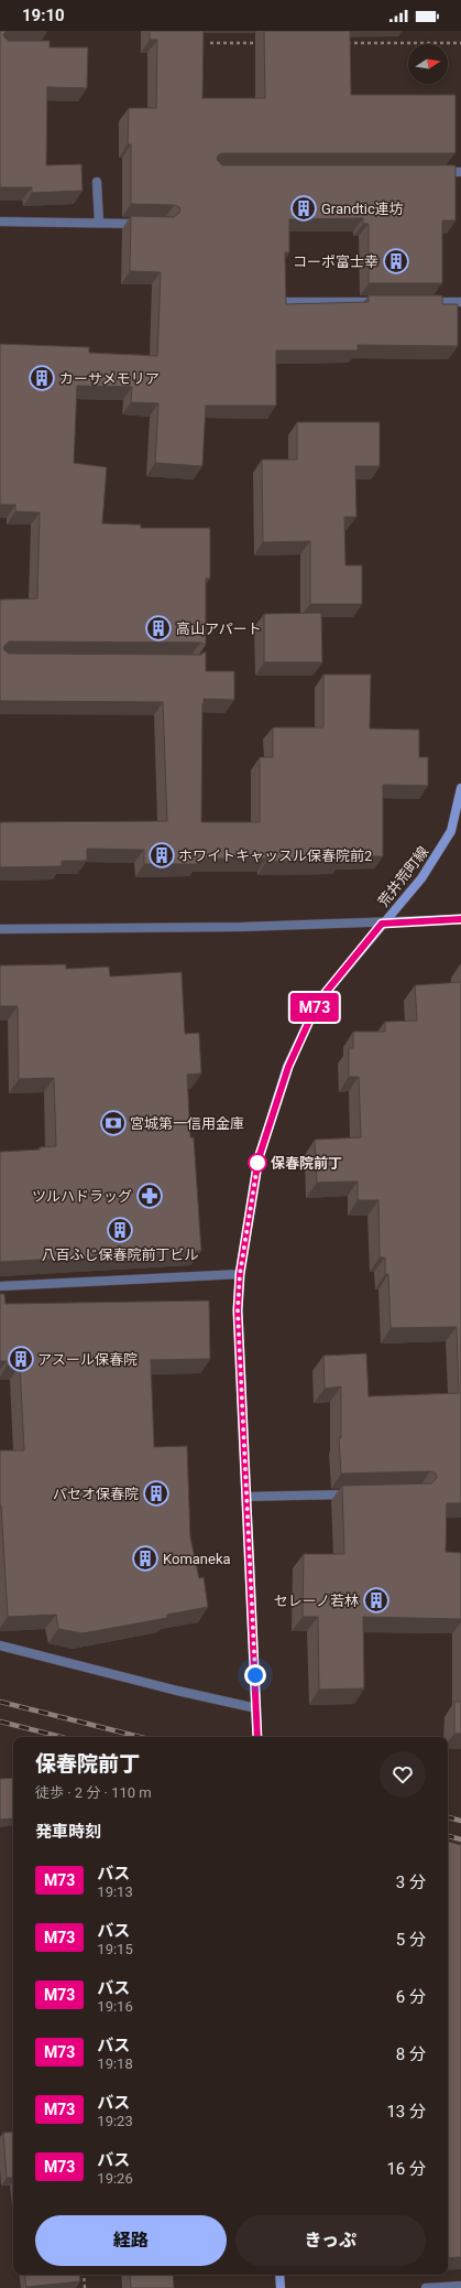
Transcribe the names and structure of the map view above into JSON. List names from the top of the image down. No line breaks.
{"streets":{"main road":["荒井荒町線"]},"places":{"building":["Grandtic連坊","コーポ富士幸","カーサメモリア","高山アパート","ホワイトキャッスル保春院前2","八百ふじ保春院前丁ビル","アスール保春院","パセオ保春院","Komaneka","セレーノ若林"],"bank":["宮城第一信用金庫"],"other":["保春院前丁"],"pharmacy":["ツルハドラッグ"]},"lines":["bus line M73"],"north":"right","page":{"status":"19:10","on_map":"M73","heading":[["保春院前丁","徒歩 · 2 分 · 110 m"],"発車時刻"],"list":[{"mark":"M73","name":"バス","note":"19:13","value":"3 分"},{"mark":"M73","name":"バス","note":"19:15","value":"5 分"},{"mark":"M73","name":"バス","note":"19:16","value":"6 分"},{"mark":"M73","name":"バス","note":"19:18","value":"8 分"},{"mark":"M73","name":"バス","note":"19:23","value":"13 分"},{"mark":"M73","name":"バス","note":"19:26","value":"16 分"}],"buttons":["経路","きっぷ"]}}
